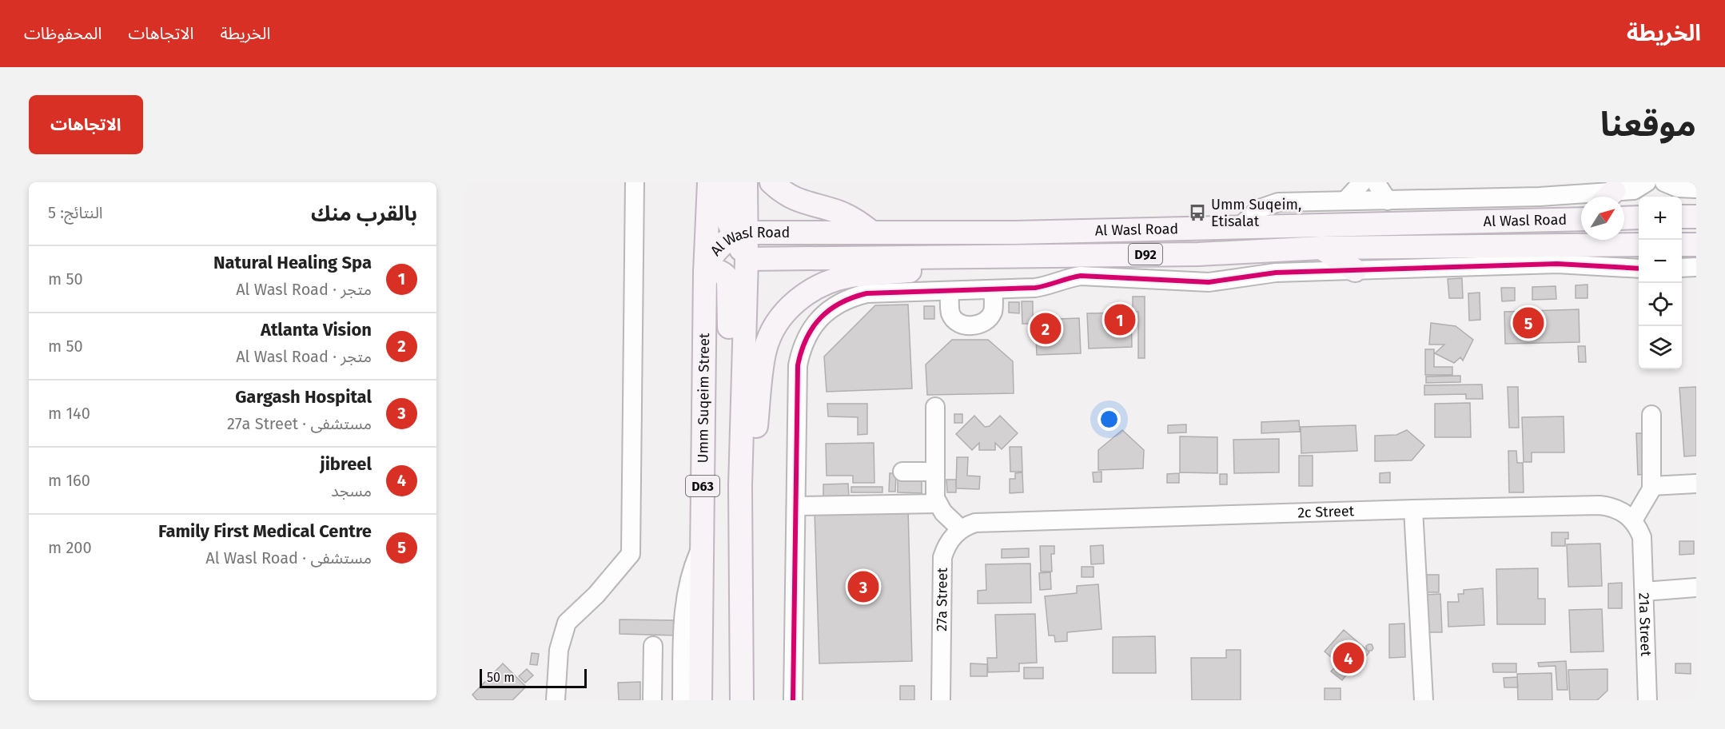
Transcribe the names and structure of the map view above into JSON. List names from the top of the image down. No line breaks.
{"streets":{"main road":["Al Wasl Road","D92","Umm Suqeim Street","D63"],"street":["2c Street","27a Street","21a Street"]},"crossings":[["Al Wasl Road","Umm Suqeim Street"],["Al Wasl Road","D63"],["2c Street","27a Street"],["2c Street","21a Street"]],"places":{"bus stop":["Umm Suqeim, Etisalat"]},"scale_bar":"50 m","north":"top right","page":{"header":"الخريطة","nav":["الخريطة","الاتجاهات","المحفوظات"],"title":"موقعنا","buttons":"الاتجاهات","heading":["بالقرب منك","النتائج: 5"],"map_buttons":["+","−"],"list":[{"mark":"1","name":"Natural Healing Spa","note":"متجر · Al Wasl Road","value":"50 m"},{"mark":"2","name":"Atlanta Vision","note":"متجر · Al Wasl Road","value":"50 m"},{"mark":"3","name":"Gargash Hospital","note":"مستشفى · 27a Street","value":"140 m"},{"mark":"4","name":"jibreel","note":"مسجد","value":"160 m"},{"mark":"5","name":"Family First Medical Centre","note":"مستشفى · Al Wasl Road","value":"200 m"}],"pins":["1","5","2","3","4"],"scale":"50 m"}}
